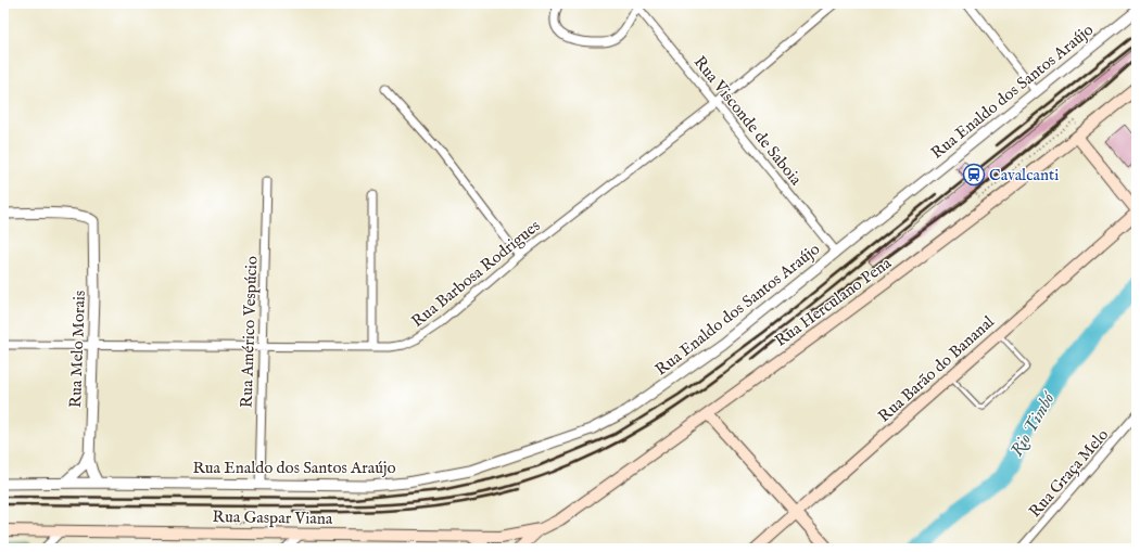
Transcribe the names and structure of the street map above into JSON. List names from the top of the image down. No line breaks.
{"streets":{"main road":["Rua Herculano Pena","Rua Barão do Bananal","Rua Gaspar Viana"],"street":["Rua Enaldo dos Santos Araújo","Rua Visconde de Saboia","Rua Barbosa Rodrigues","Rua Américo Vespúcio","Rua Melo Morais","Rua Graça Melo"]},"crossings":[["Rua Enaldo dos Santos Araújo","Rua Visconde de Saboia"],["Rua Enaldo dos Santos Araújo","Rua Américo Vespúcio"],["Rua Enaldo dos Santos Araújo","Rua Melo Morais"],["Rua Visconde de Saboia","Rua Barbosa Rodrigues"],["Rua Barbosa Rodrigues","Rua Américo Vespúcio"],["Rua Barbosa Rodrigues","Rua Melo Morais"],["Rua Herculano Pena","Rua Gaspar Viana"]],"water":["Rio Timbó"],"places":{"station":["Cavalcanti"]}}
